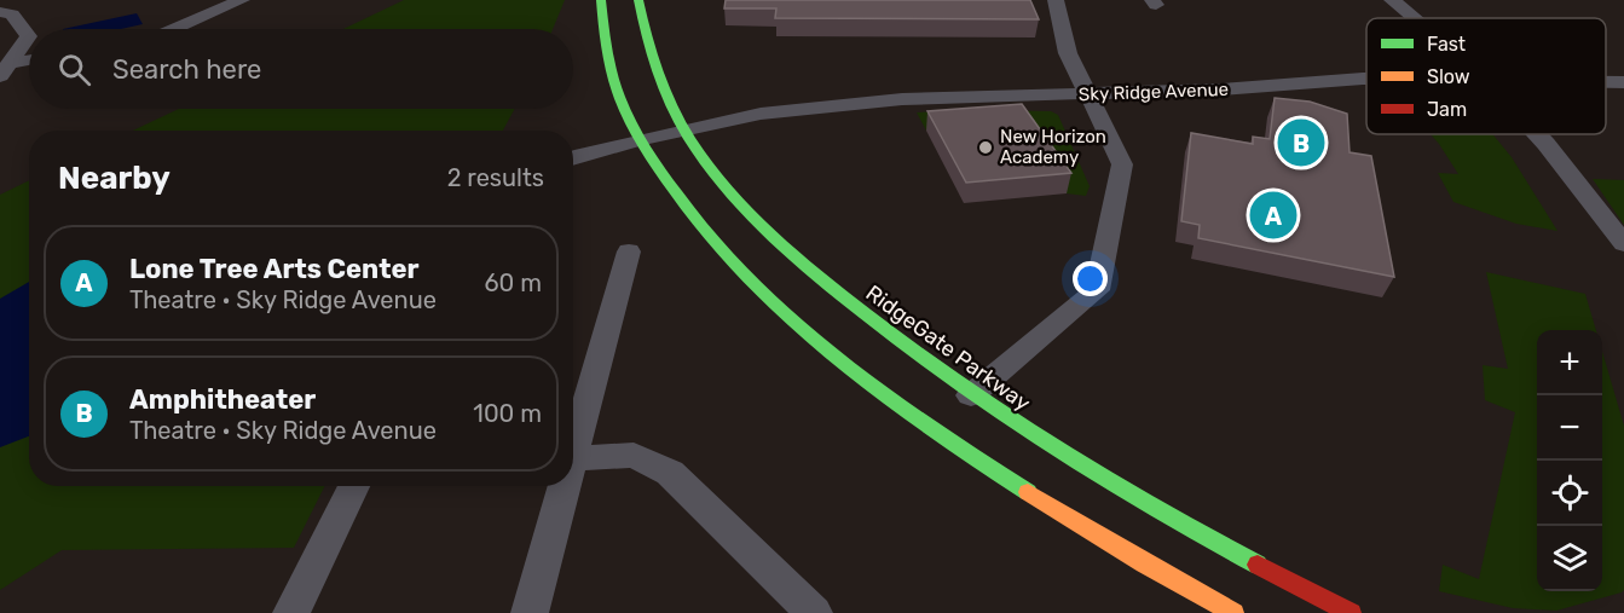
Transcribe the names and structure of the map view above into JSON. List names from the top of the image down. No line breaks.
{"streets":{"main road":["RidgeGate Parkway"],"street":["Sky Ridge Avenue"]},"crossings":[["Sky Ridge Avenue","RidgeGate Parkway"]],"places":["New Horizon Academy"],"legend":["Fast","Slow","Jam"],"page":{"search":"Search here","pins":["B","A"],"heading":["Nearby","2 results"],"list":[{"mark":"A","name":"Lone Tree Arts Center","note":"Theatre · Sky Ridge Avenue","value":"60 m"},{"mark":"B","name":"Amphitheater","note":"Theatre · Sky Ridge Avenue","value":"100 m"}],"map_buttons":["+","−"]}}
